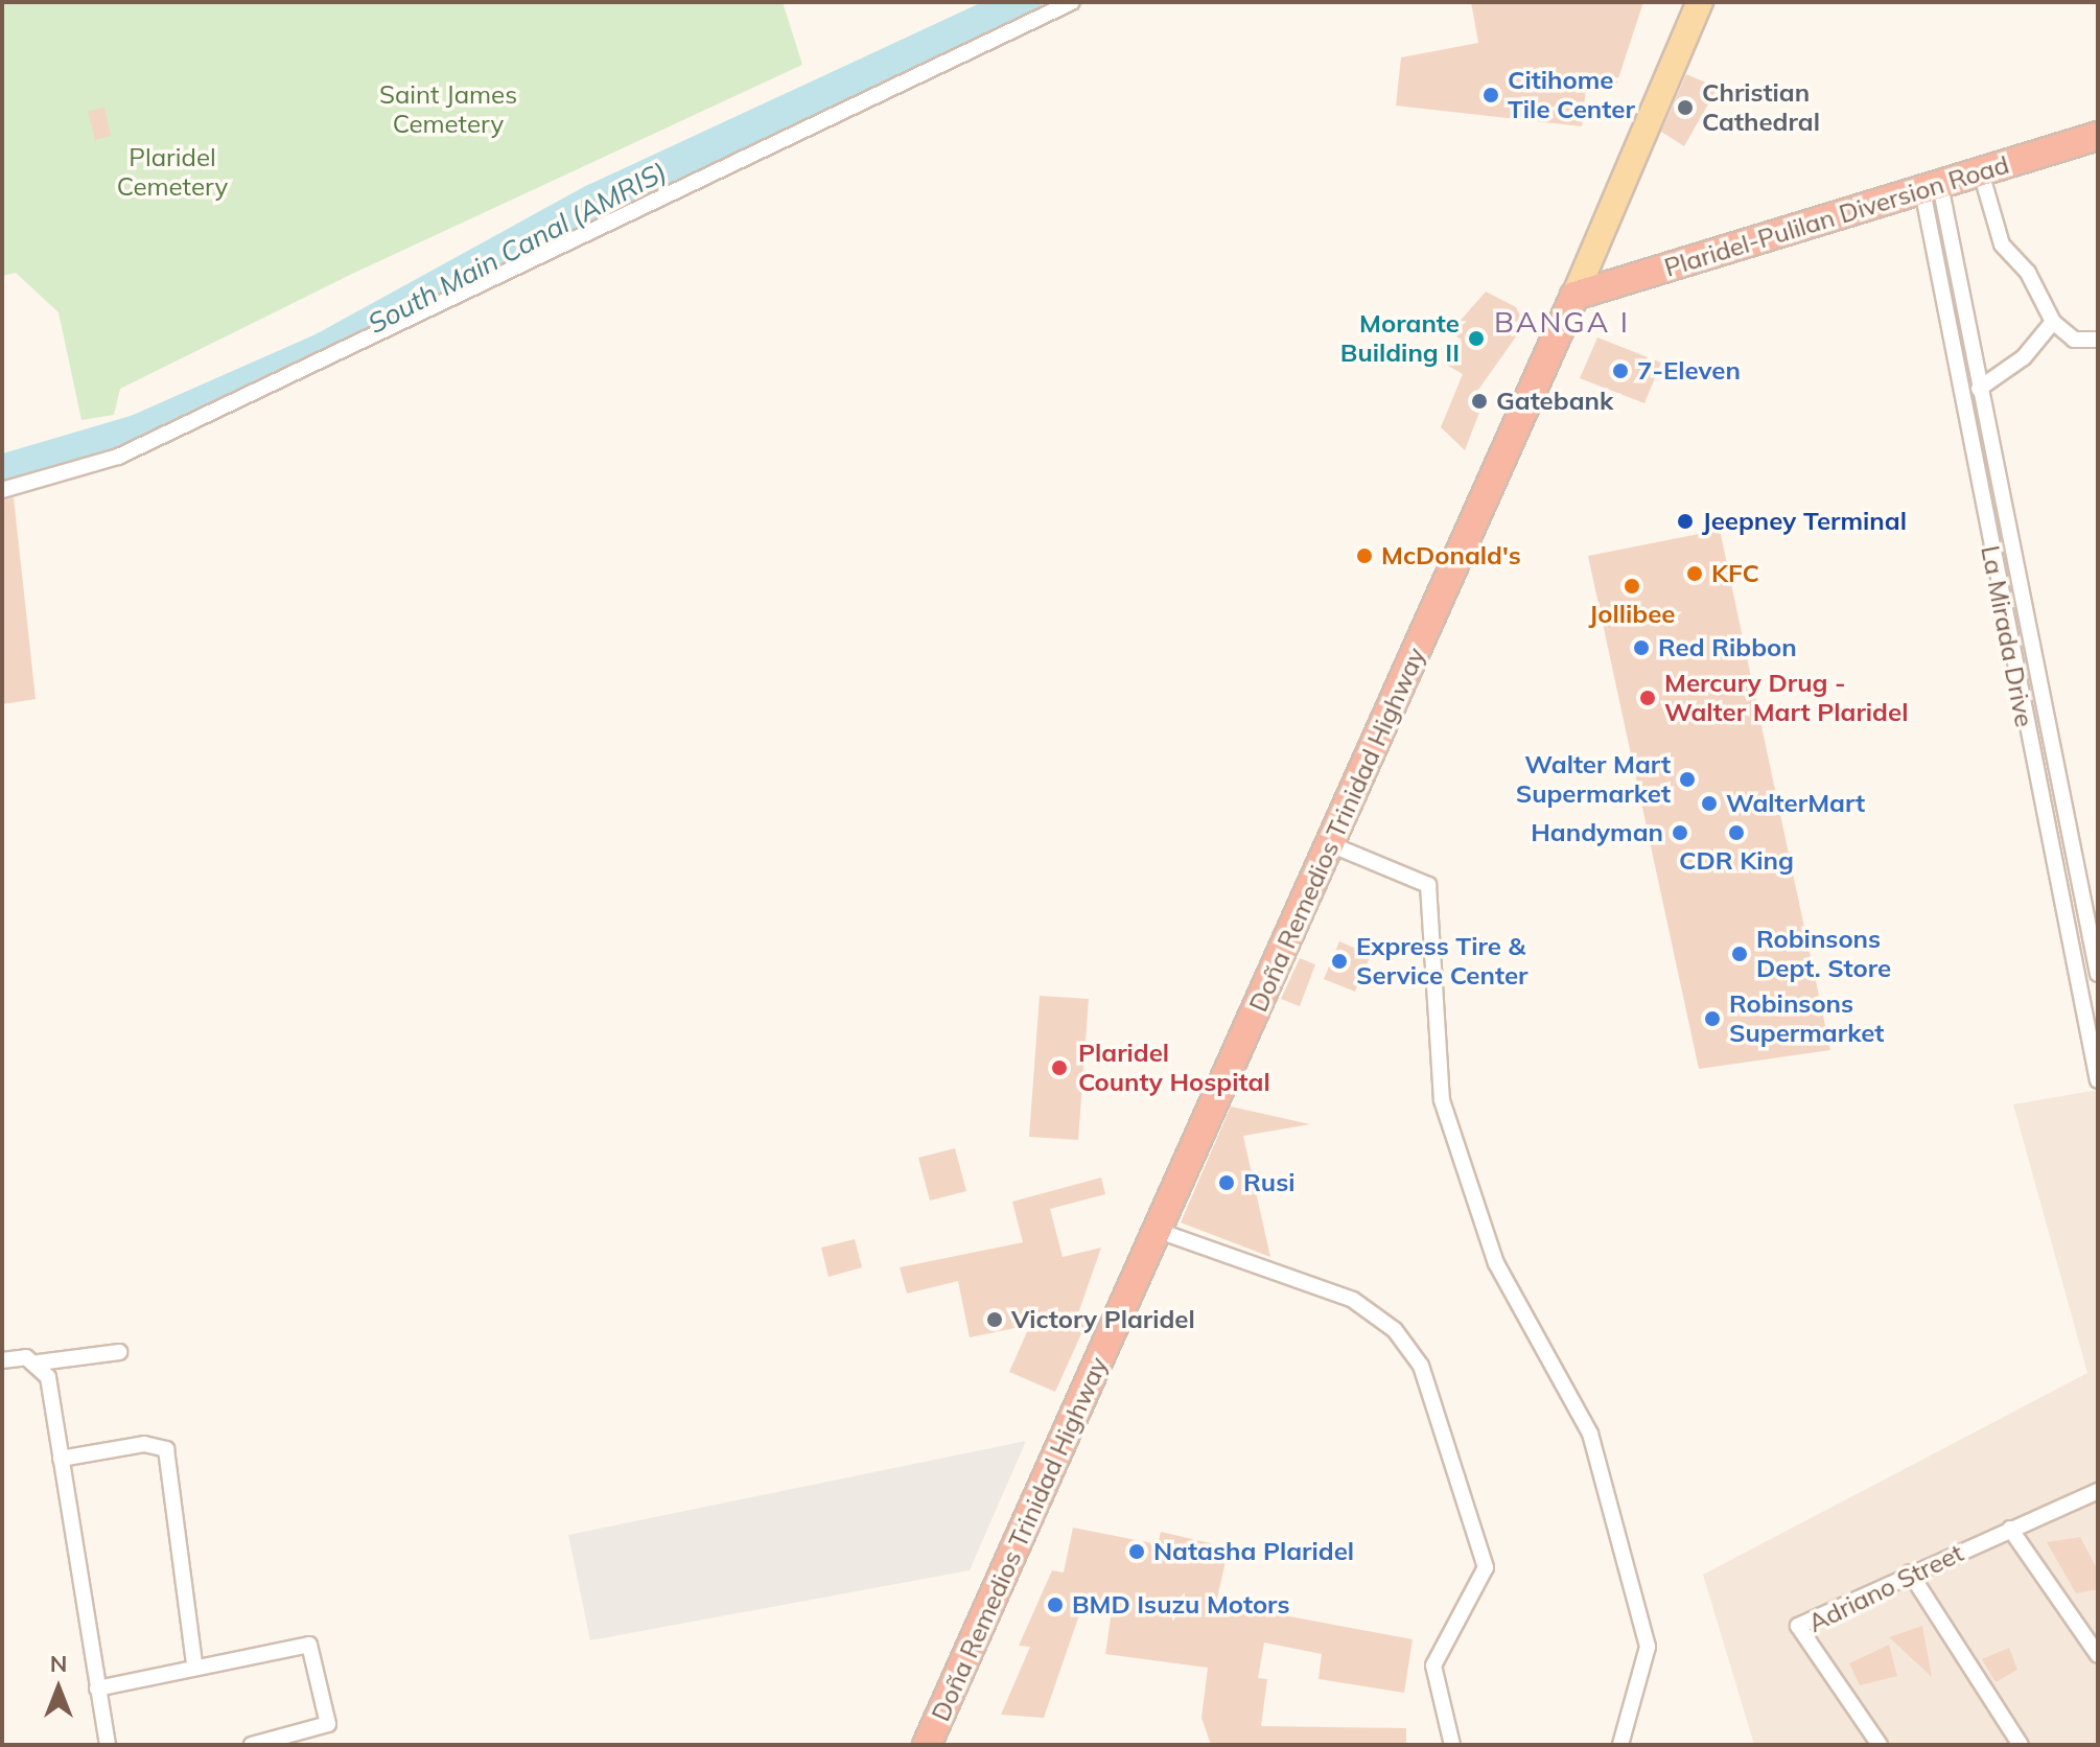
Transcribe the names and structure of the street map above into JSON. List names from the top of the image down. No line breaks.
{"streets":{"highway":["Plaridel-Pulilan Diversion Road","Doña Remedios Trinidad Highway"],"street":["La Mirada Drive","Adriano Street"]},"crossings":[["Plaridel-Pulilan Diversion Road","La Mirada Drive"],["Plaridel-Pulilan Diversion Road","Doña Remedios Trinidad Highway"]],"districts":["BANGA I"],"water":["South Main Canal (AMRIS)"],"parks":["Saint James Cemetery","Plaridel Cemetery"],"places":["Citihome Tile Center","Christian Cathedral","Morante Building II","7-Eleven","Gatebank","Jeepney Terminal","McDonald's","KFC","Jollibee","Red Ribbon","Mercury Drug - Walter Mart Plaridel","Walter Mart Supermarket","WalterMart","Handyman","CDR King","Robinsons Dept. Store","Express Tire & Service Center","Robinsons Supermarket","Plaridel County Hospital","Rusi","Victory Plaridel","Natasha Plaridel","BMD Isuzu Motors"],"north":"top"}
